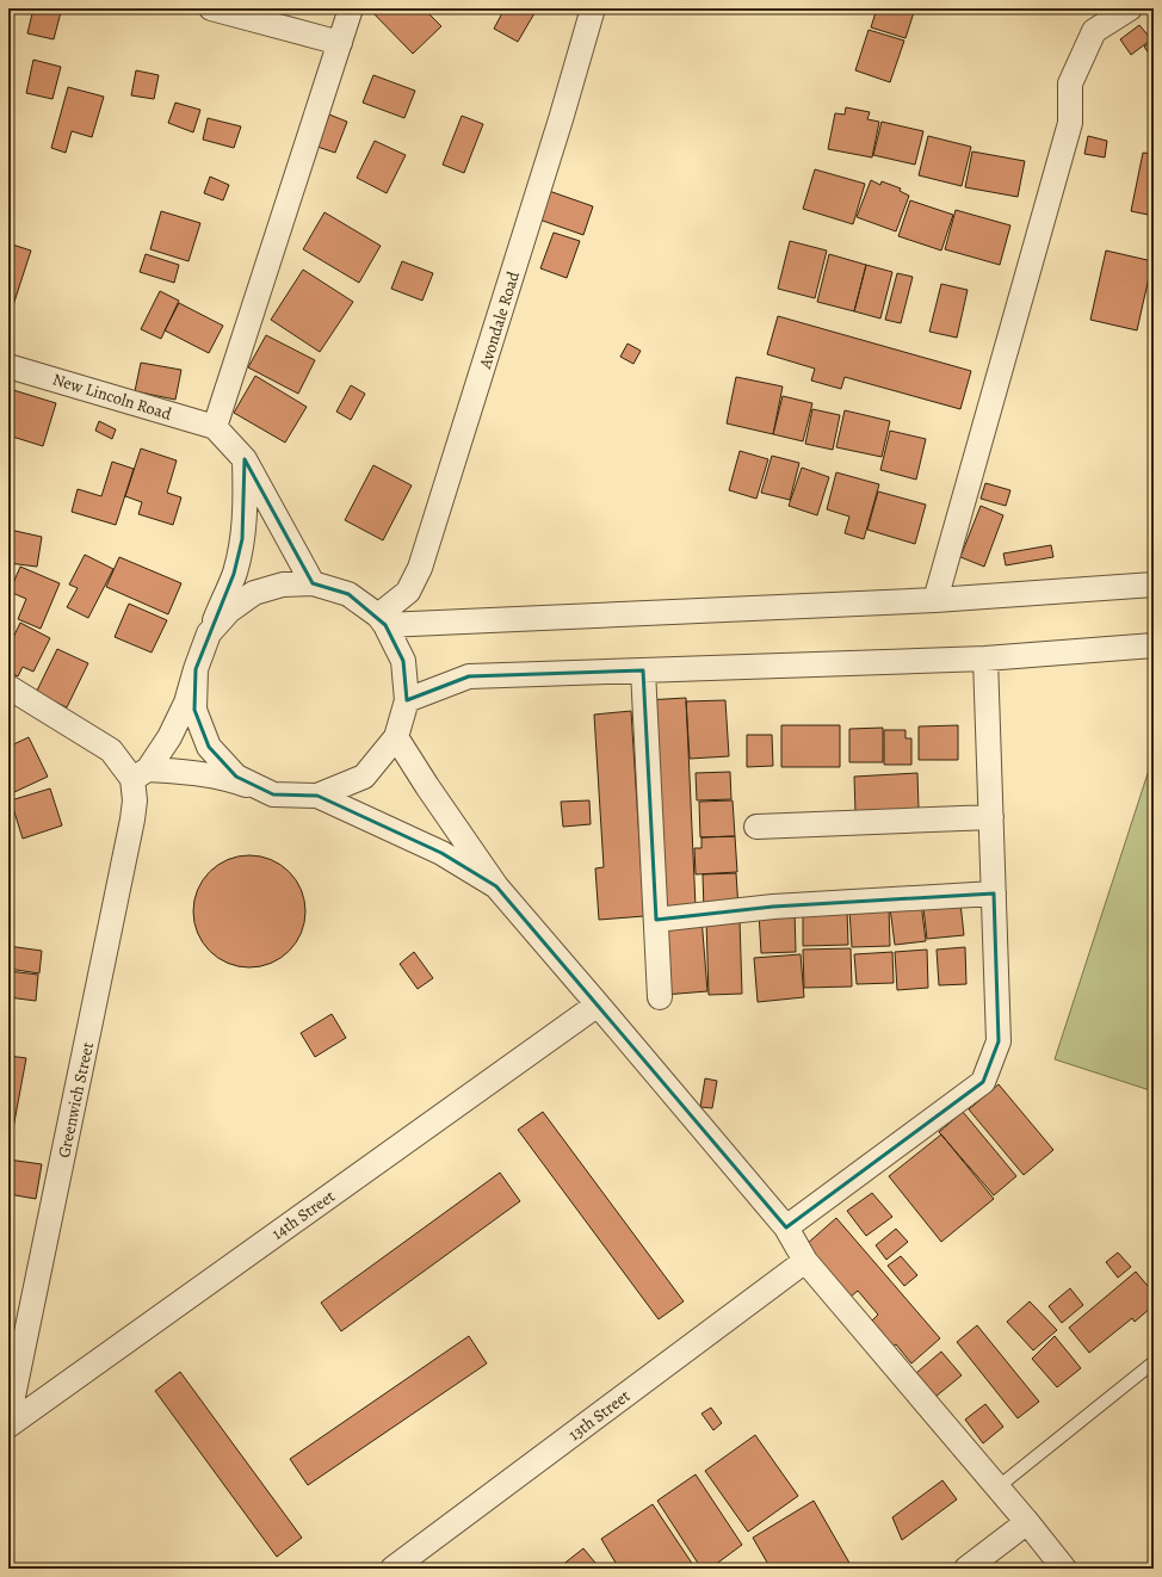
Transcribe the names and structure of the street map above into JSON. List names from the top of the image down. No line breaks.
{"streets":{"street":["Avondale Road","New Lincoln Road","Greenwich Street","14th Street","13th Street"]}}
